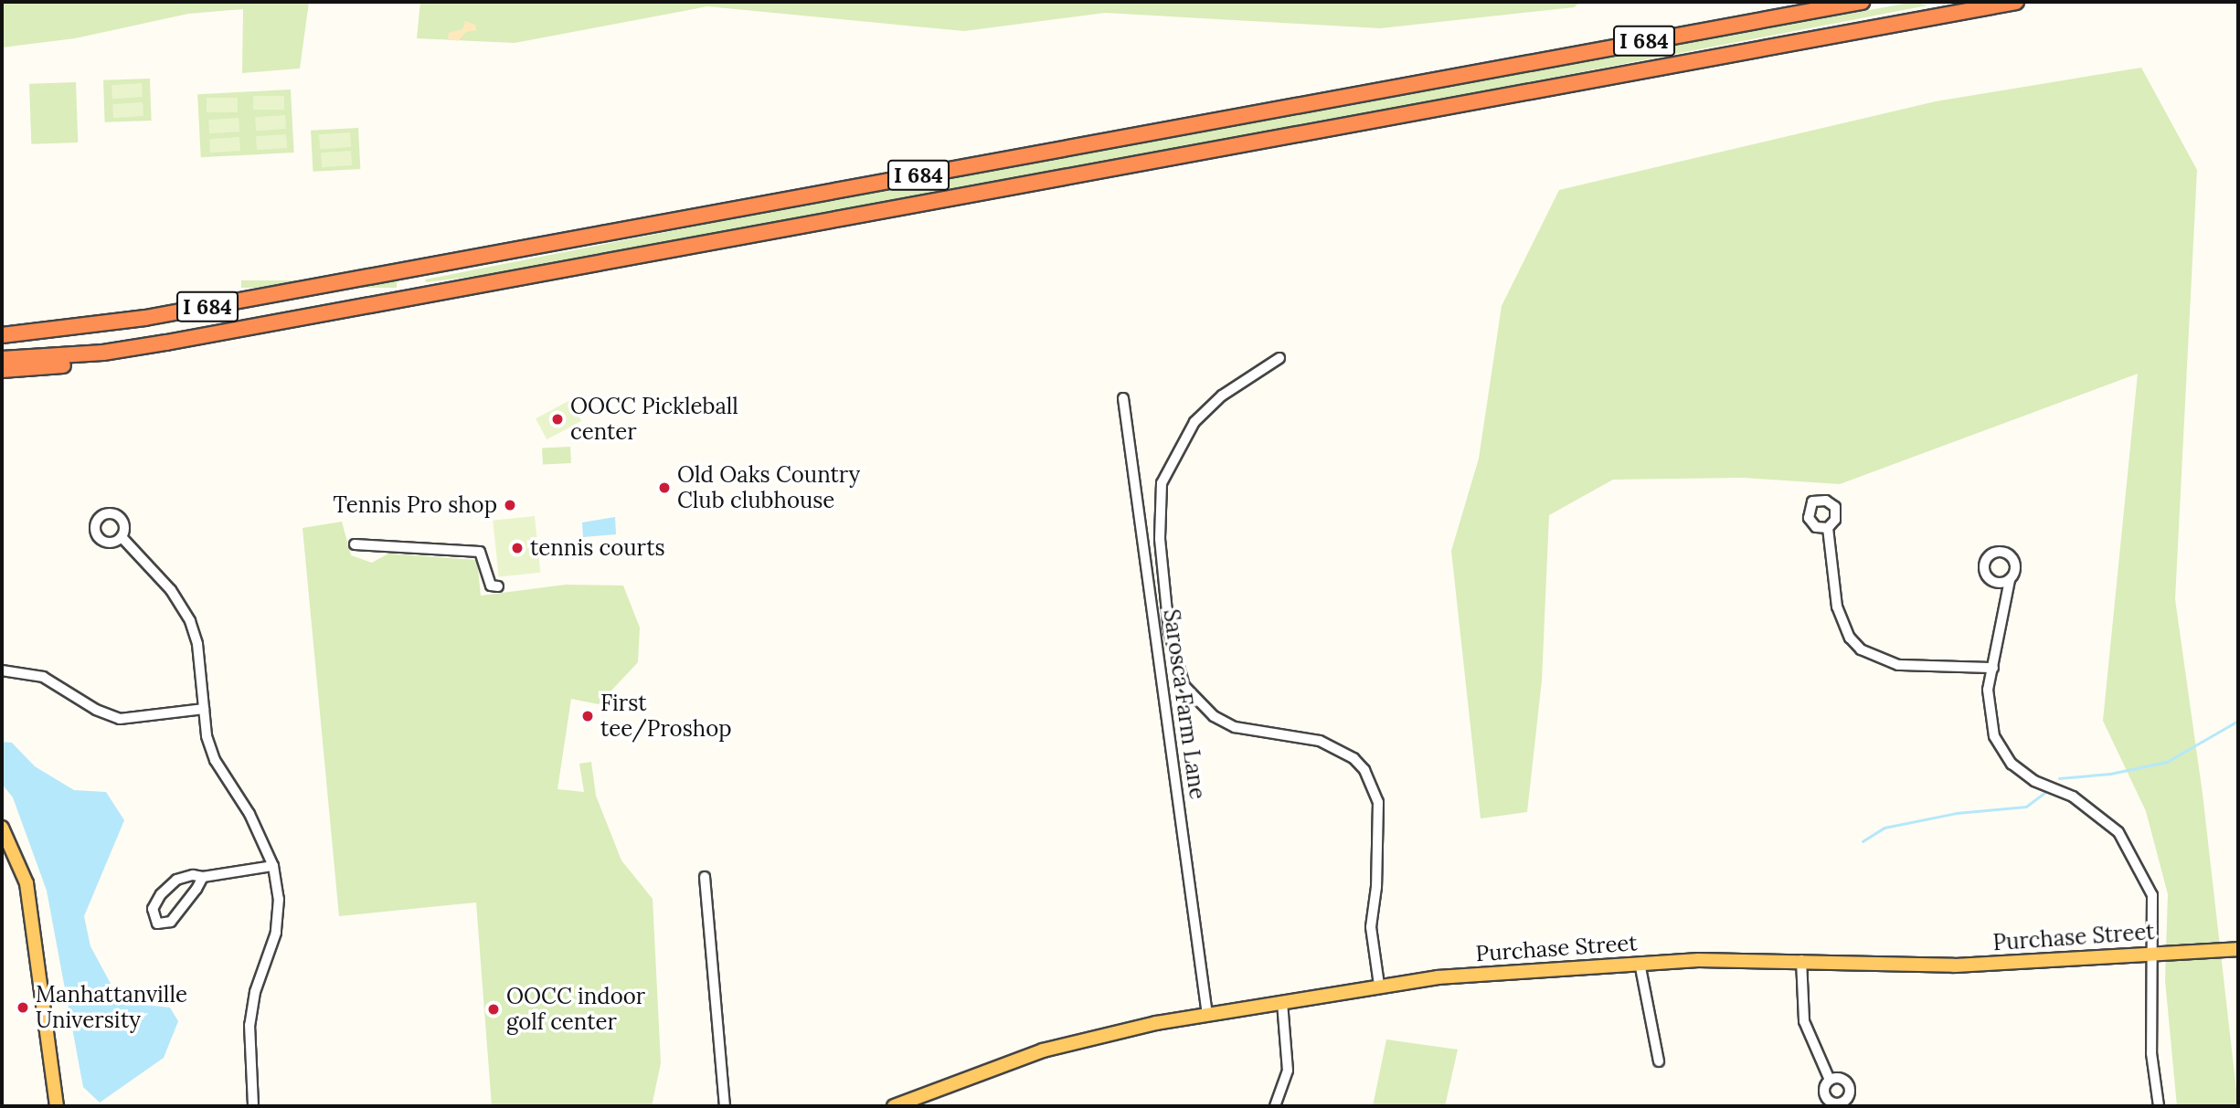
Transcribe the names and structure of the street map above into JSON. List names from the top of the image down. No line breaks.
{"streets":{"highway":["I 684"],"main road":["Purchase Street"],"street":["Sarosca Farm Lane"]},"crossings":[["Sarosca Farm Lane","Purchase Street"]],"places":["OOCC Pickleball center","Old Oaks Country Club clubhouse","Tennis Pro shop","tennis courts","First tee/Proshop","Manhattanville University","OOCC indoor golf center"]}
